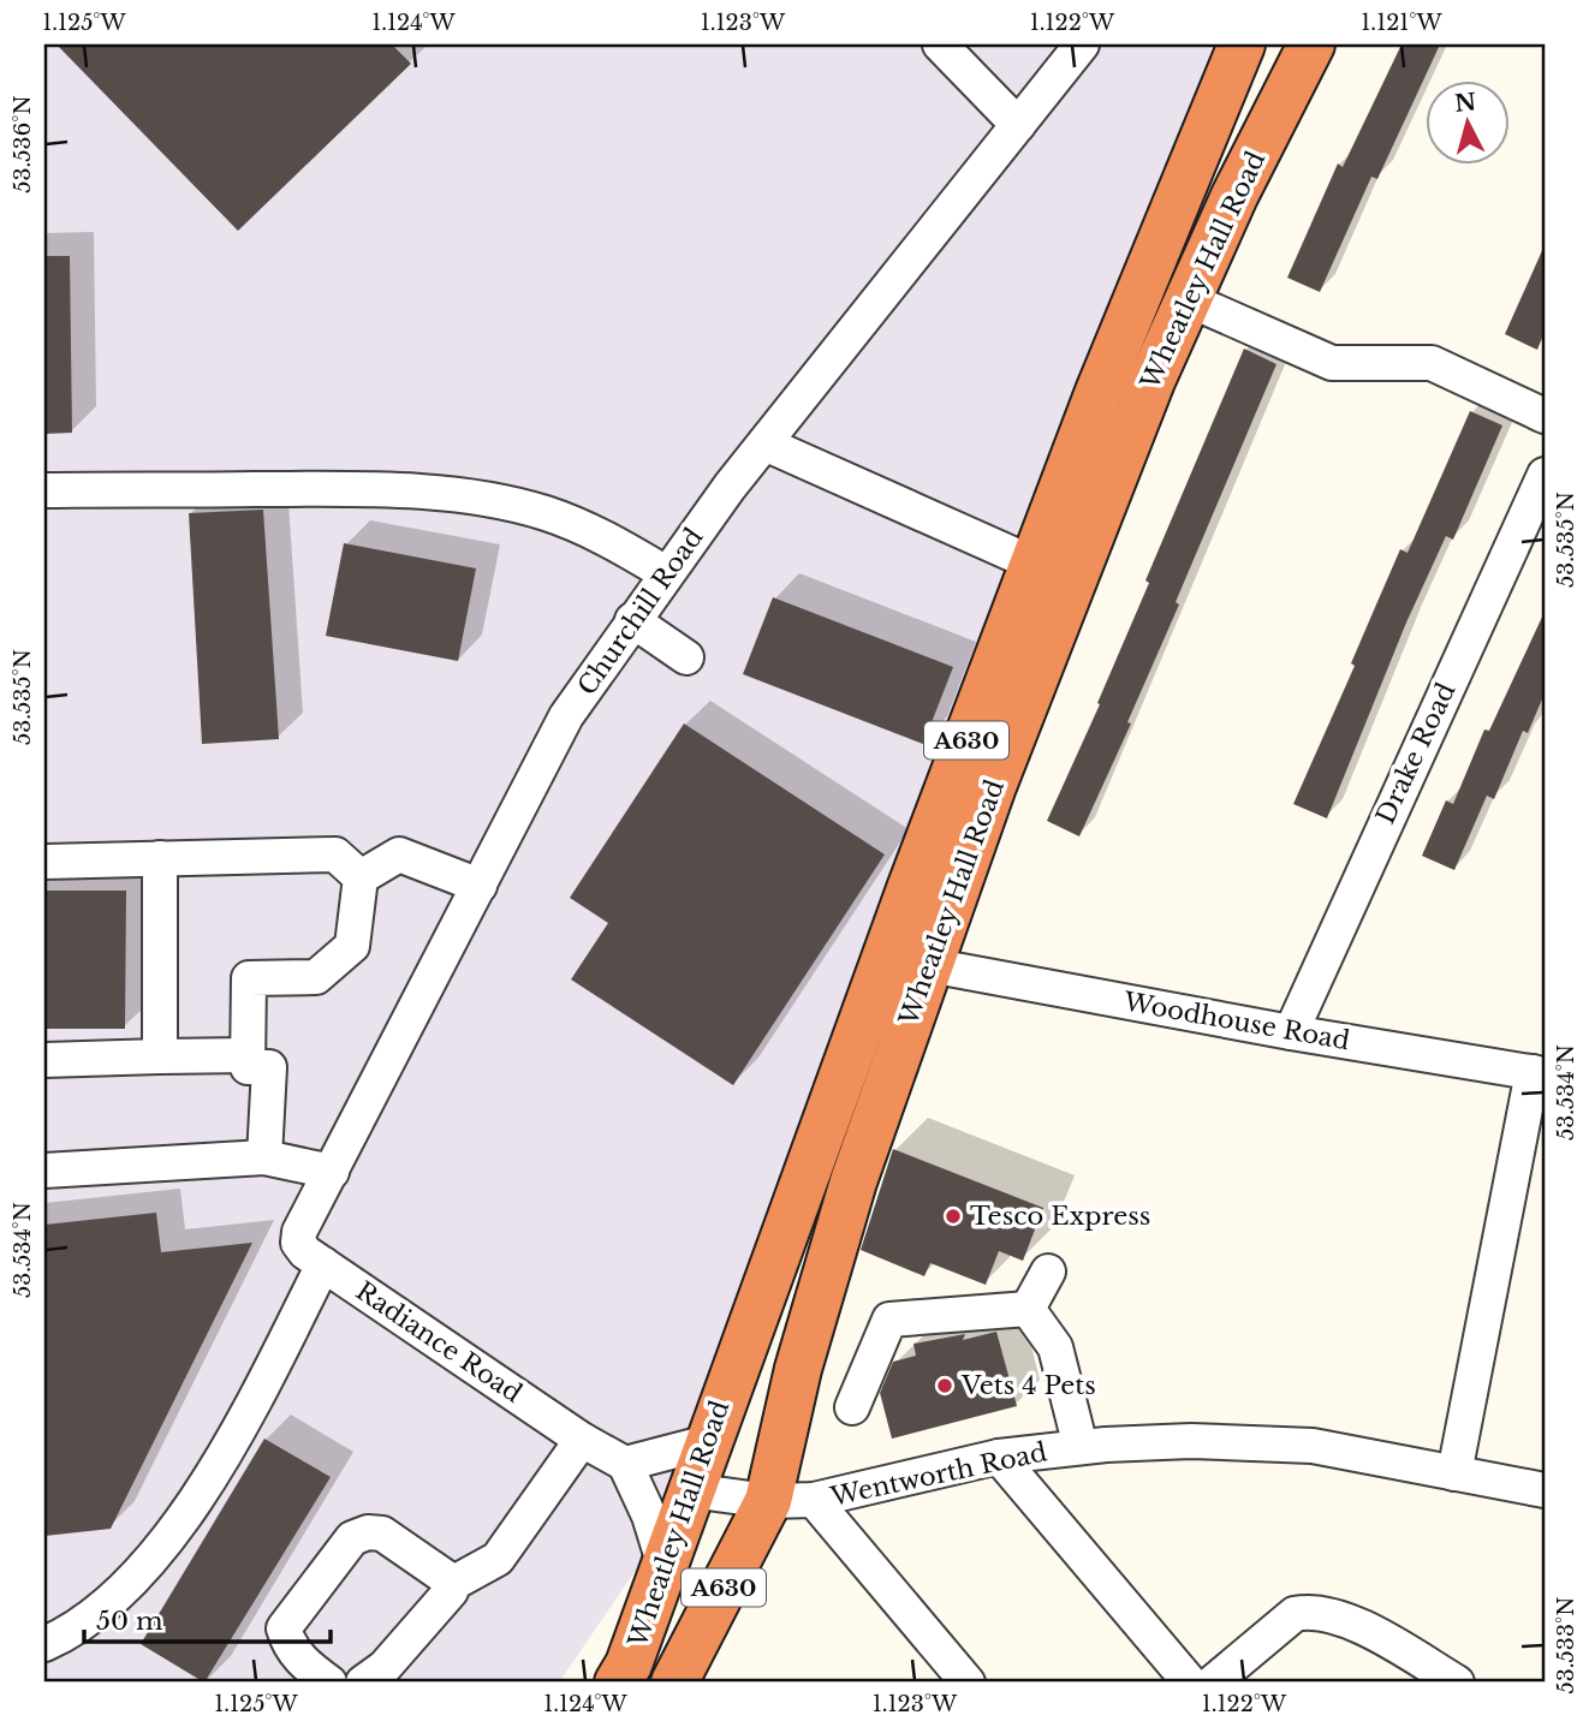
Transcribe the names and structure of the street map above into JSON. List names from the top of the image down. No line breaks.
{"streets":{"highway":["Wheatley Hall Road","A630"],"street":["Churchill Road","Drake Road","Woodhouse Road","Radiance Road","Wentworth Road"]},"crossings":[["Wheatley Hall Road","Woodhouse Road"],["Wheatley Hall Road","Wentworth Road"],["Churchill Road","Radiance Road"],["Drake Road","Woodhouse Road"]],"places":["Tesco Express","Vets 4 Pets"],"scale_bar":"50 m","north":"top","coordinates":["1.125°W","1.124°W","1.123°W","1.122°W","1.121°W","53.536°N","53.535°N","53.534°N","53.533°N"]}
